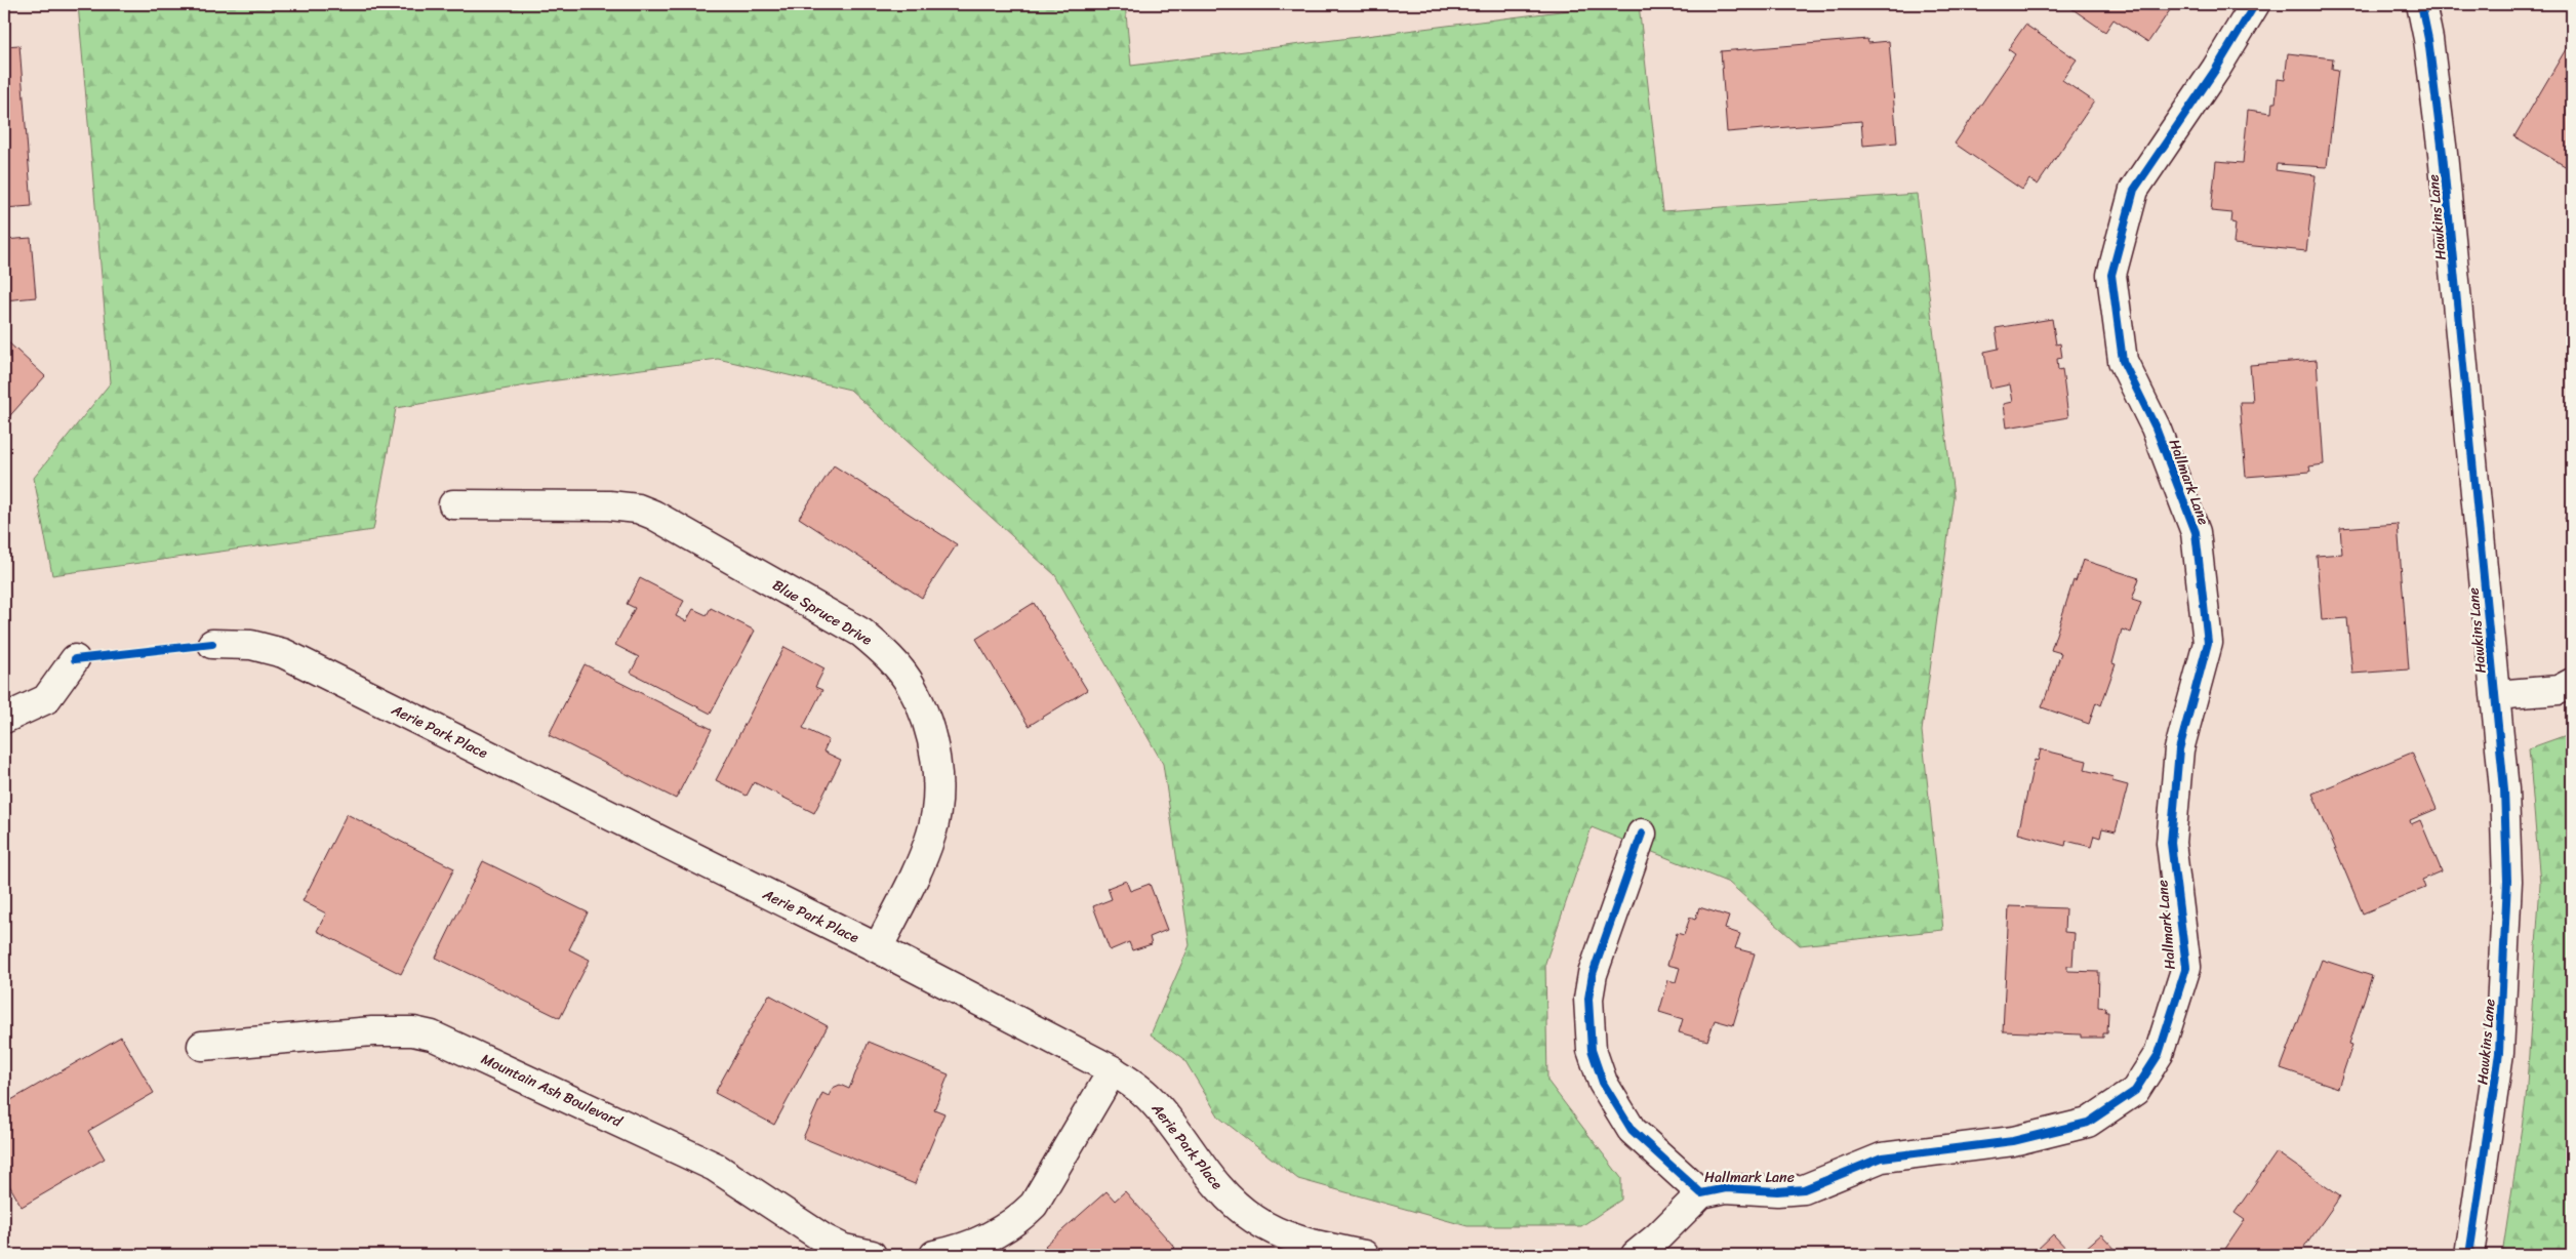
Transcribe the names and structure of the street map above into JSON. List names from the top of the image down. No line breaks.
{"streets":{"street":["Hawkins Lane","Hallmark Lane","Blue Spruce Drive","Aerie Park Place","Mountain Ash Boulevard"]},"crossings":[["Blue Spruce Drive","Aerie Park Place"]]}
